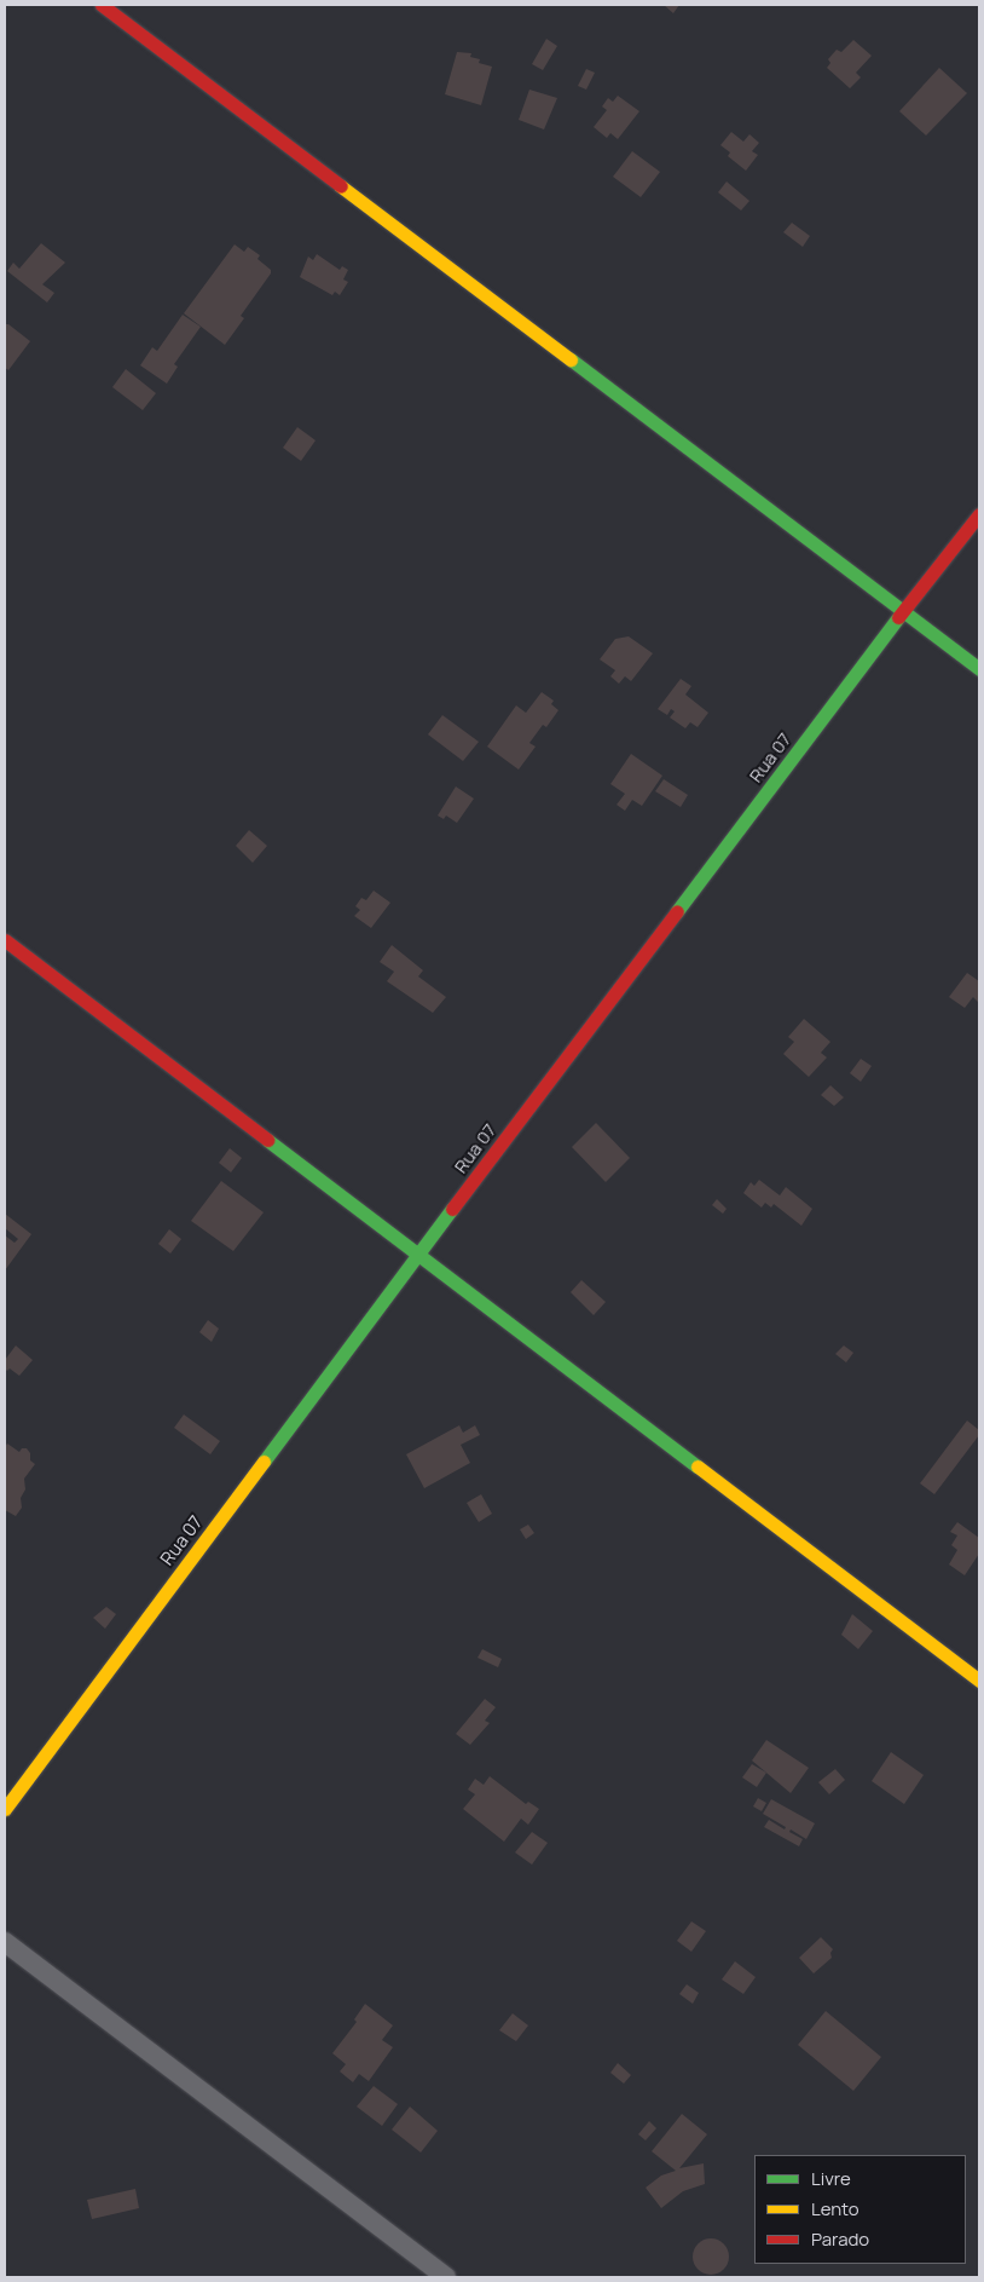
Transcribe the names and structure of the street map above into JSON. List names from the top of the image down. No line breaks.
{"streets":{"street":["Rua 07"]},"legend":["Livre","Lento","Parado"]}
